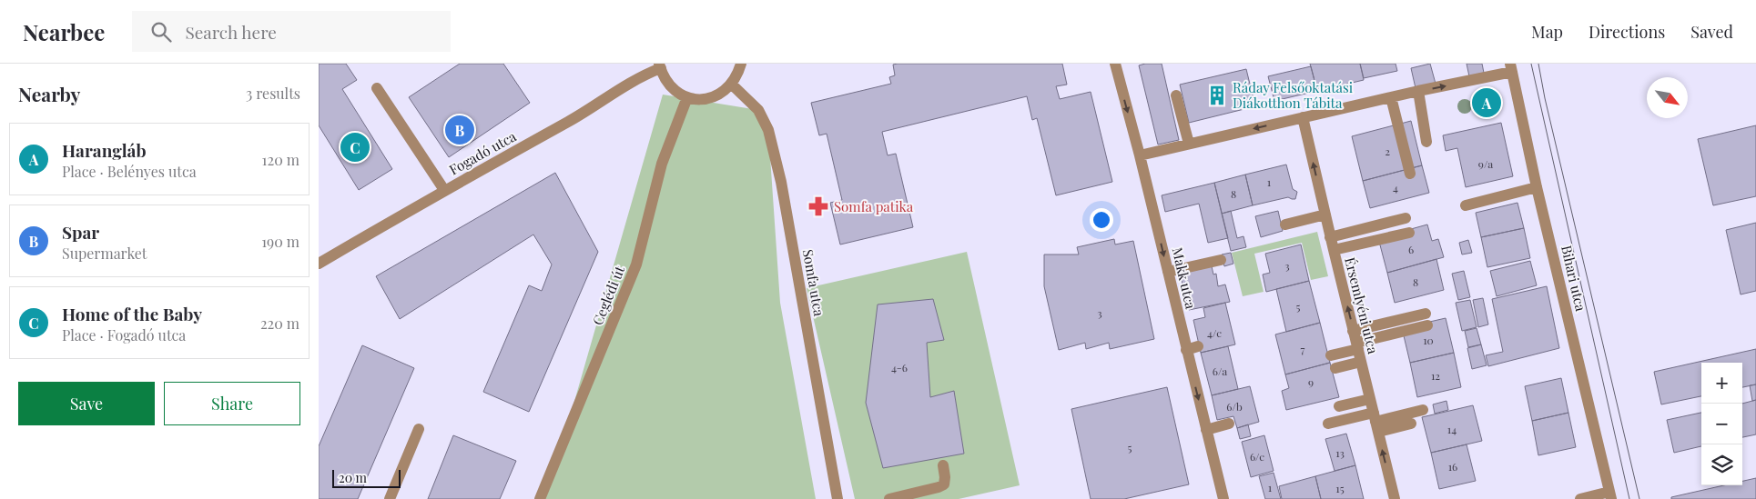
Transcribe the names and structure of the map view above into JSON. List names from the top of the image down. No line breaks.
{"streets":{"street":["Fogadó utca","Makk utca","Bihari utca","Somfa utca","Ceglédi út","Érsemlyéni utca"]},"one_way":["Makk utca"],"places":{"building":["Ráday Felsőoktatási Diákotthon Tábita"],"pharmacy":["Somfa patika"]},"house_numbers":["2","9/a","1","4","8","6","3","8","5","3","4/c","10","7","4-6","6/a","12","9","6/b","14","5","13","6/c","16","1","15"],"scale_bar":"20 m","north":"bottom right","page":{"header":"Nearbee","search":"Search here","nav":["Map","Directions","Saved"],"heading":["Nearby","3 results"],"pins":["A","B","C"],"list":[{"mark":"A","name":"Harangláb","note":"Place · Belényes utca","value":"120 m"},{"mark":"B","name":"Spar","note":"Supermarket","value":"190 m"},{"mark":"C","name":"Home of the Baby","note":"Place · Fogadó utca","value":"220 m"}],"map_buttons":["+","−"],"buttons":["Save","Share"],"scale":"20 m"}}
